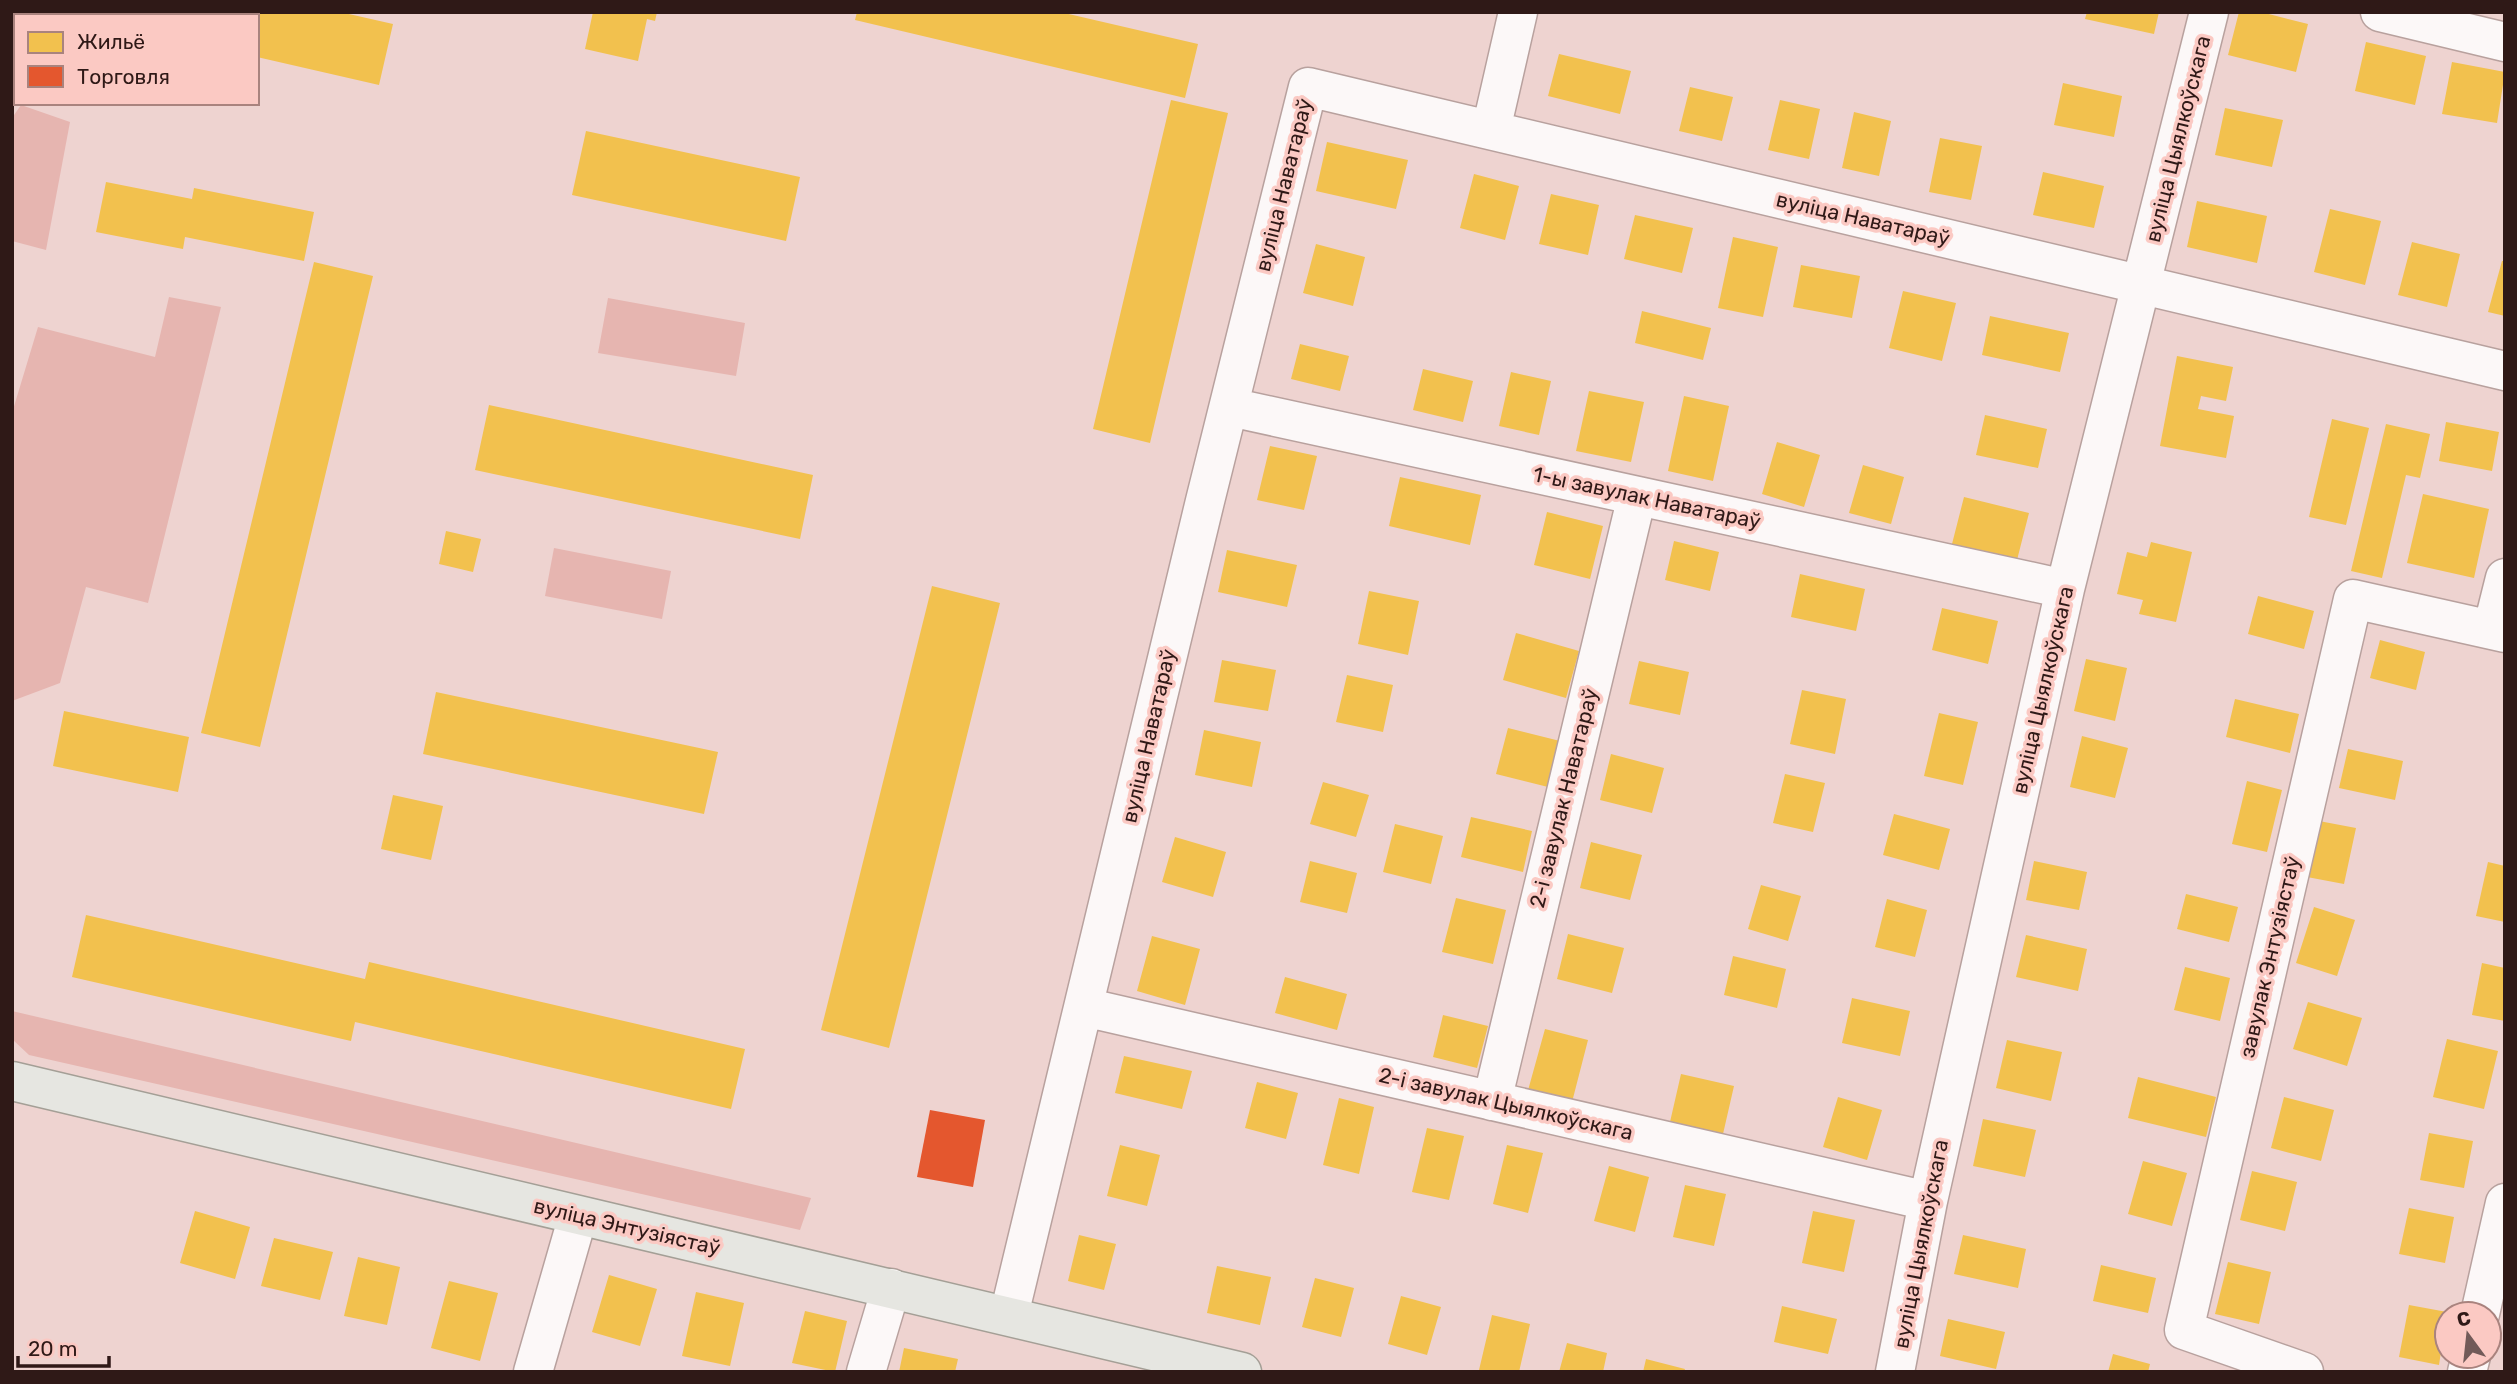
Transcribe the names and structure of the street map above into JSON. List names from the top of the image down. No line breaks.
{"streets":{"main road":["вуліца Энтузіястаў"],"street":["вуліца Цыялкоўскага","вуліца Наватараў","1-ы завулак Наватараў","2-і завулак Наватараў","завулак Энтузіястаў","2-і завулак Цыялкоўскага"]},"crossings":[["вуліца Цыялкоўскага","вуліца Наватараў"],["вуліца Цыялкоўскага","1-ы завулак Наватараў"],["вуліца Цыялкоўскага","2-і завулак Цыялкоўскага"],["вуліца Наватараў","1-ы завулак Наватараў"],["вуліца Наватараў","2-і завулак Цыялкоўскага"],["вуліца Наватараў","вуліца Энтузіястаў"],["1-ы завулак Наватараў","2-і завулак Наватараў"],["2-і завулак Наватараў","2-і завулак Цыялкоўскага"]],"legend":["Жильё","Торговля"],"scale_bar":"20 m","north":"top"}
